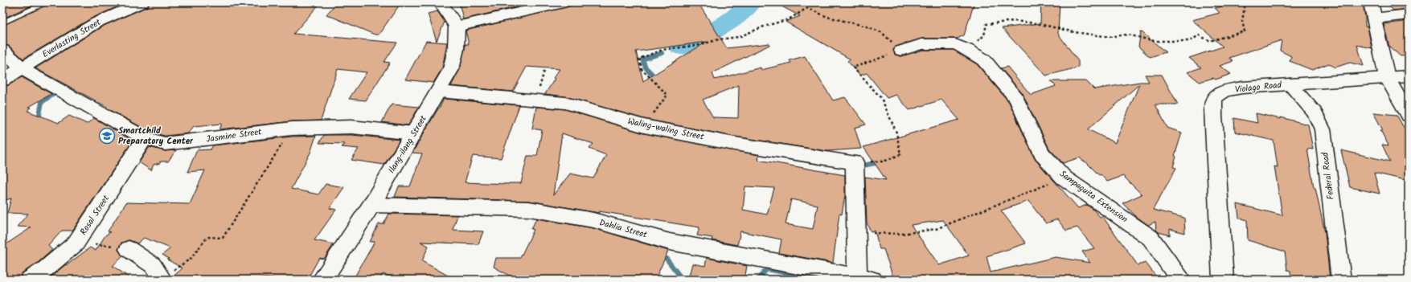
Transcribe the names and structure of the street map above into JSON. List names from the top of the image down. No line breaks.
{"streets":{"street":["Everlasting Street","Violago Road","Waling-waling Street","Jasmine Street","Ilang-ilang Street","Federal Road","Sampaguita Extension","Rosal Street","Dahlia Street"]},"crossings":[["Everlasting Street","Jasmine Street"],["Violago Road","Federal Road"],["Waling-waling Street","Ilang-ilang Street"],["Jasmine Street","Ilang-ilang Street"],["Jasmine Street","Rosal Street"],["Ilang-ilang Street","Dahlia Street"]],"places":{"school or university":["Smartchild Preparatory Center"]}}
